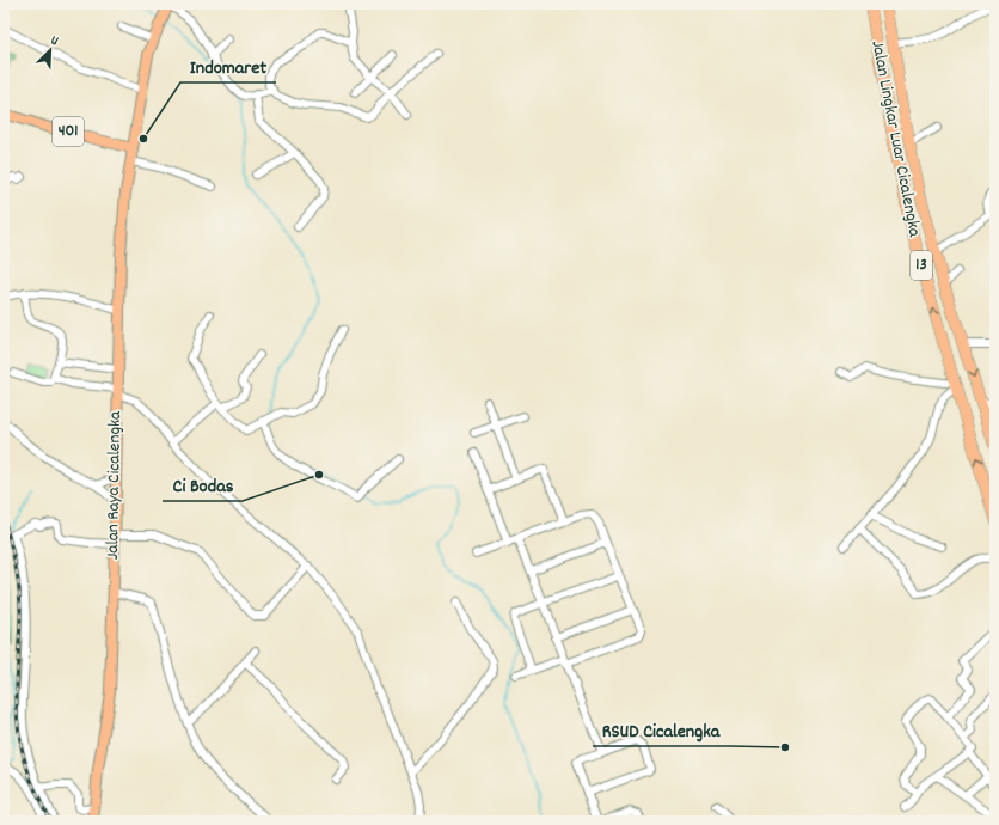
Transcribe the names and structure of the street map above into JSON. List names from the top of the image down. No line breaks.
{"streets":{"highway":["Jalan Lingkar Luar Cicalengka","13"],"main road":["401","Jalan Raya Cicalengka"]},"crossings":[["401","Jalan Raya Cicalengka"]],"places":["Indomaret","Ci Bodas","RSUD Cicalengka"],"north":"top right"}
